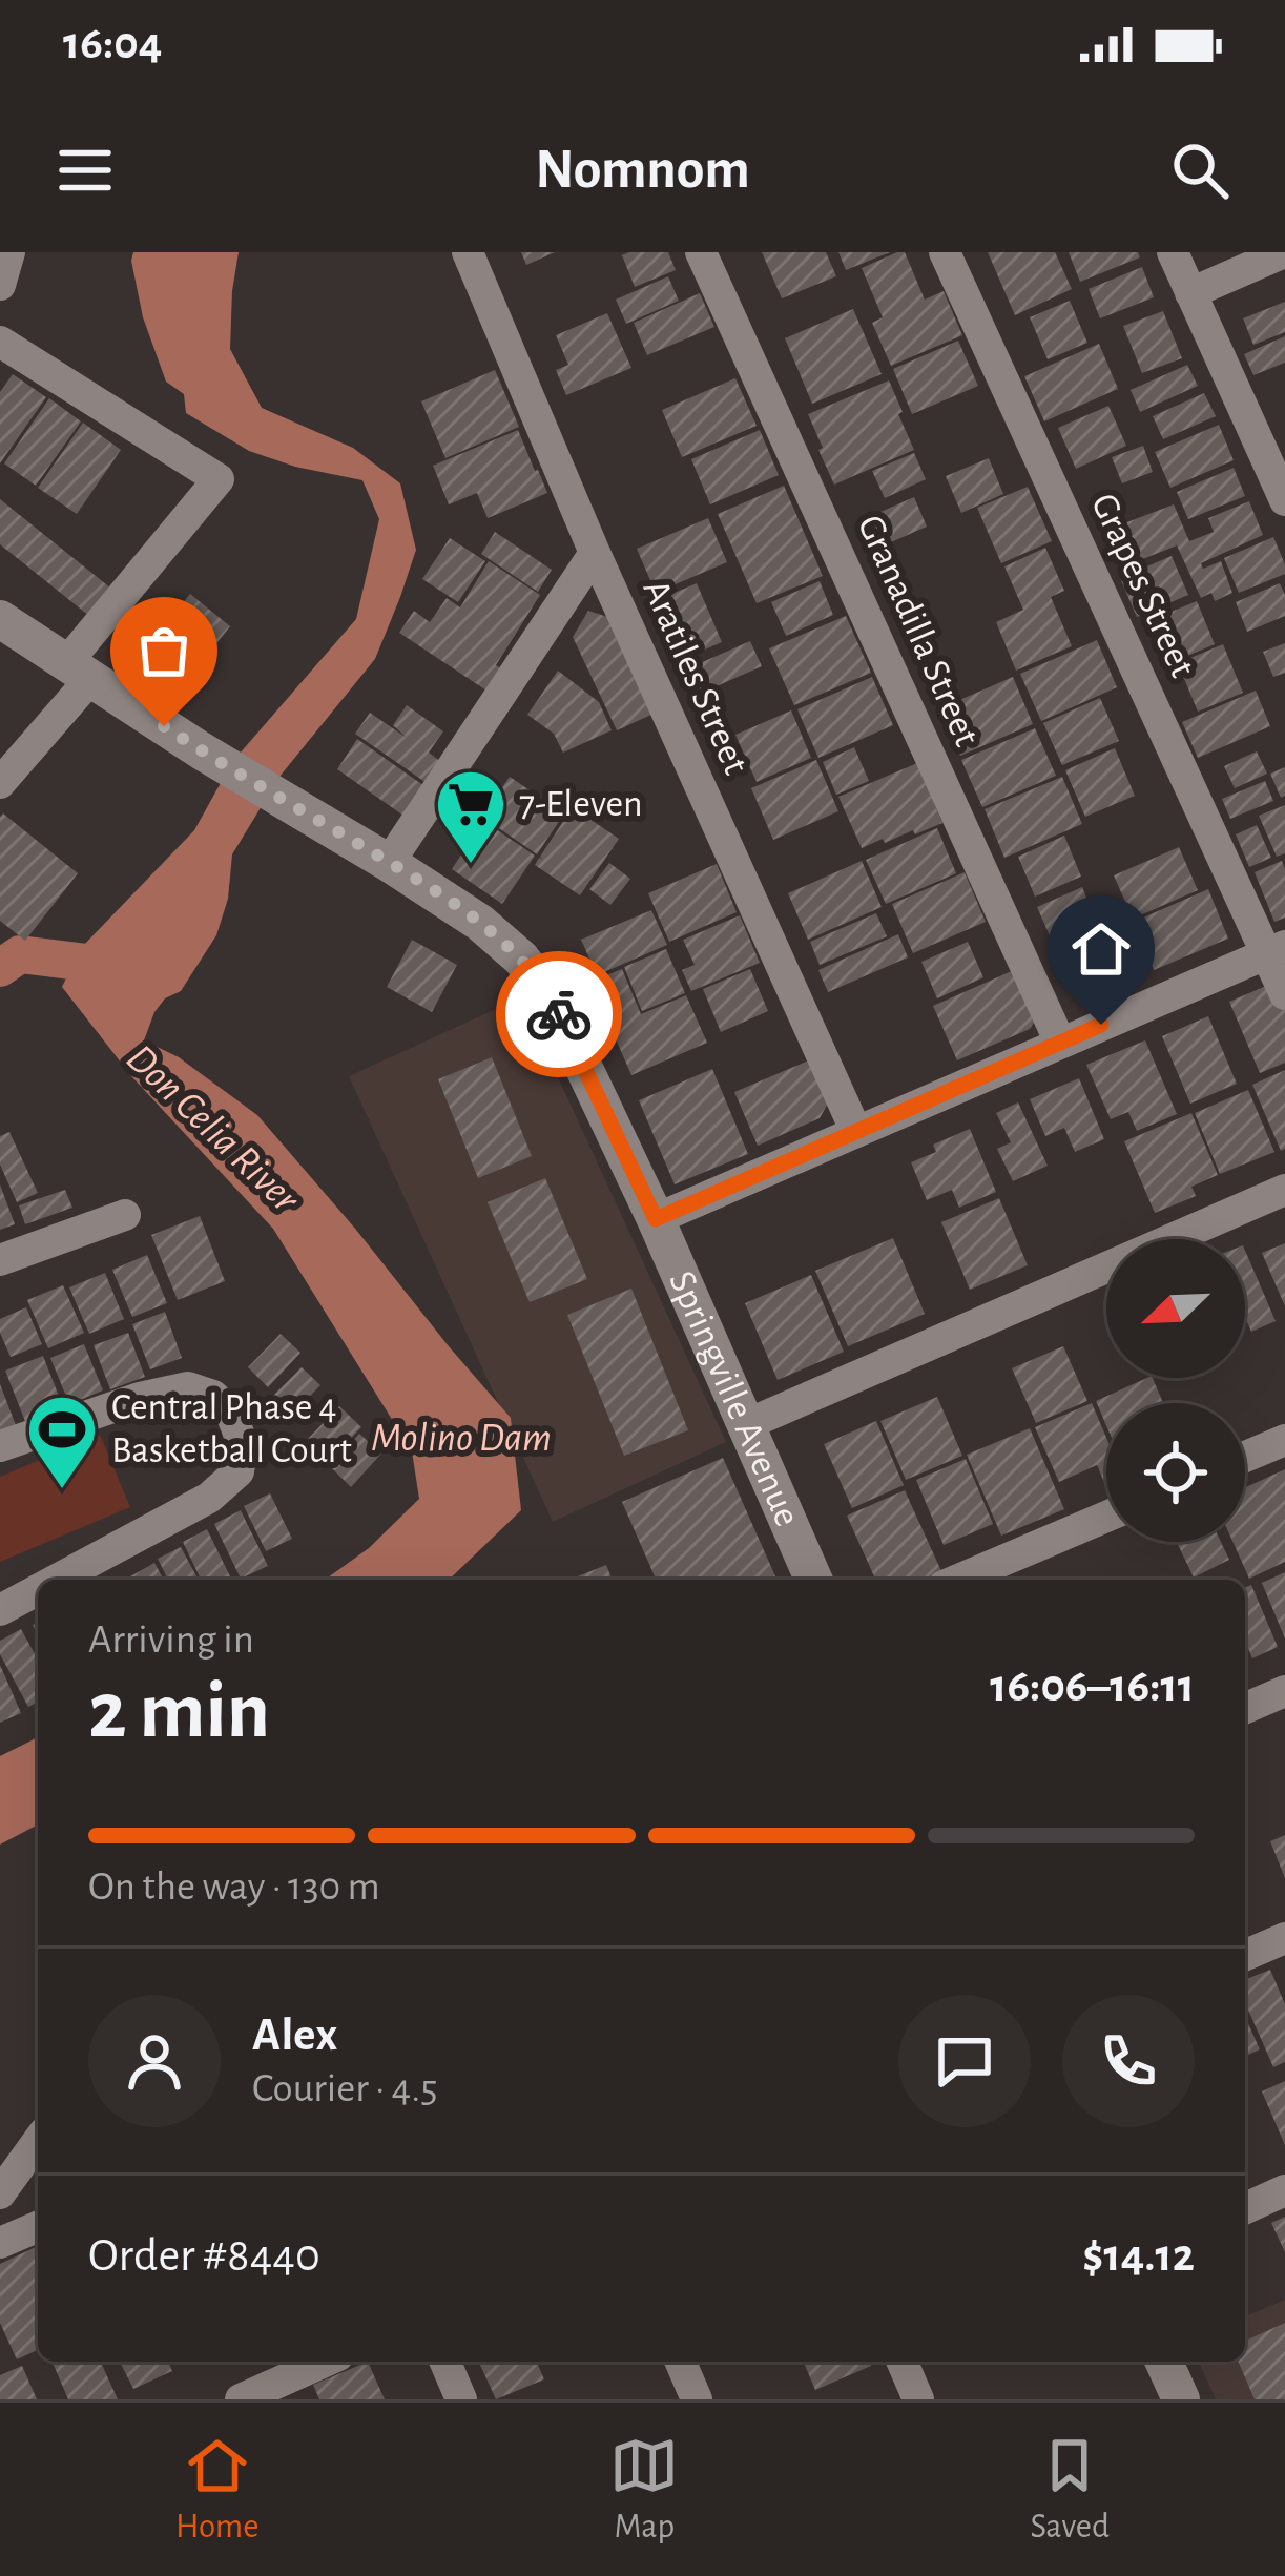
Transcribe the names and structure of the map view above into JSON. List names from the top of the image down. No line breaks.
{"streets":{"street":["Grapes Street","Granadilla Street","Aratiles Street","Springville Avenue"]},"water":["Don Celia River","Molino Dam"],"places":{"supermarket":["7-Eleven"],"sports":["Central Phase 4 Basketball Court"]},"north":"bottom left","page":{"status":"16:04","header":"Nomnom","heading":["2 min","Arriving in","16:06–16:11"],"panel":["Alex","Courier · 4.5","Order #8440","$14.12"],"bar":"On the way · 130 m","tabs":["Home","Map","Saved"]}}
